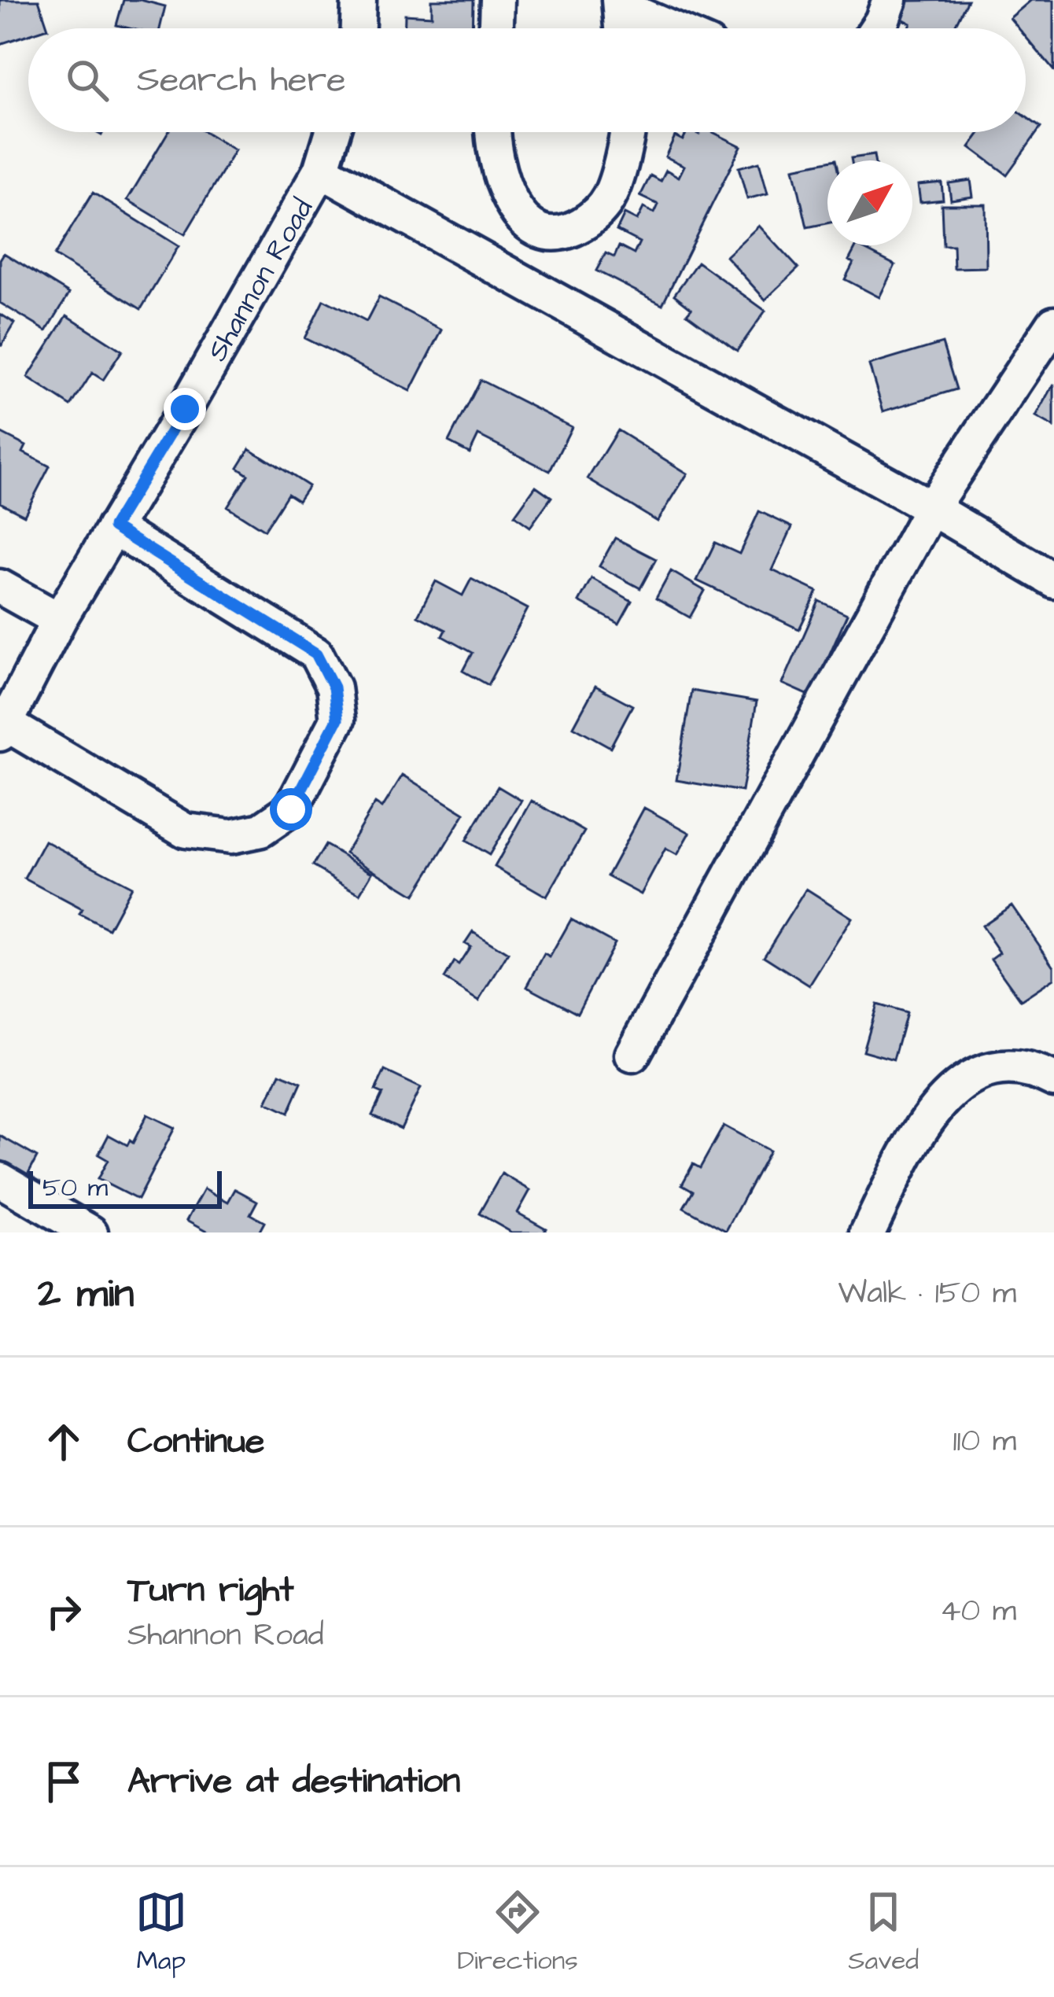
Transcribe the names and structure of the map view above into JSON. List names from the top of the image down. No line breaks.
{"streets":{"street":["Shannon Road"]},"scale_bar":"50 m","north":"top right","page":{"search":"Search here","scale":"50 m","heading":["2 min","Walk · 150 m"],"list":[["Continue","110 m"],["Turn right","Shannon Road","40 m"],"Arrive at destination"],"nav":["Map","Directions","Saved"]}}
